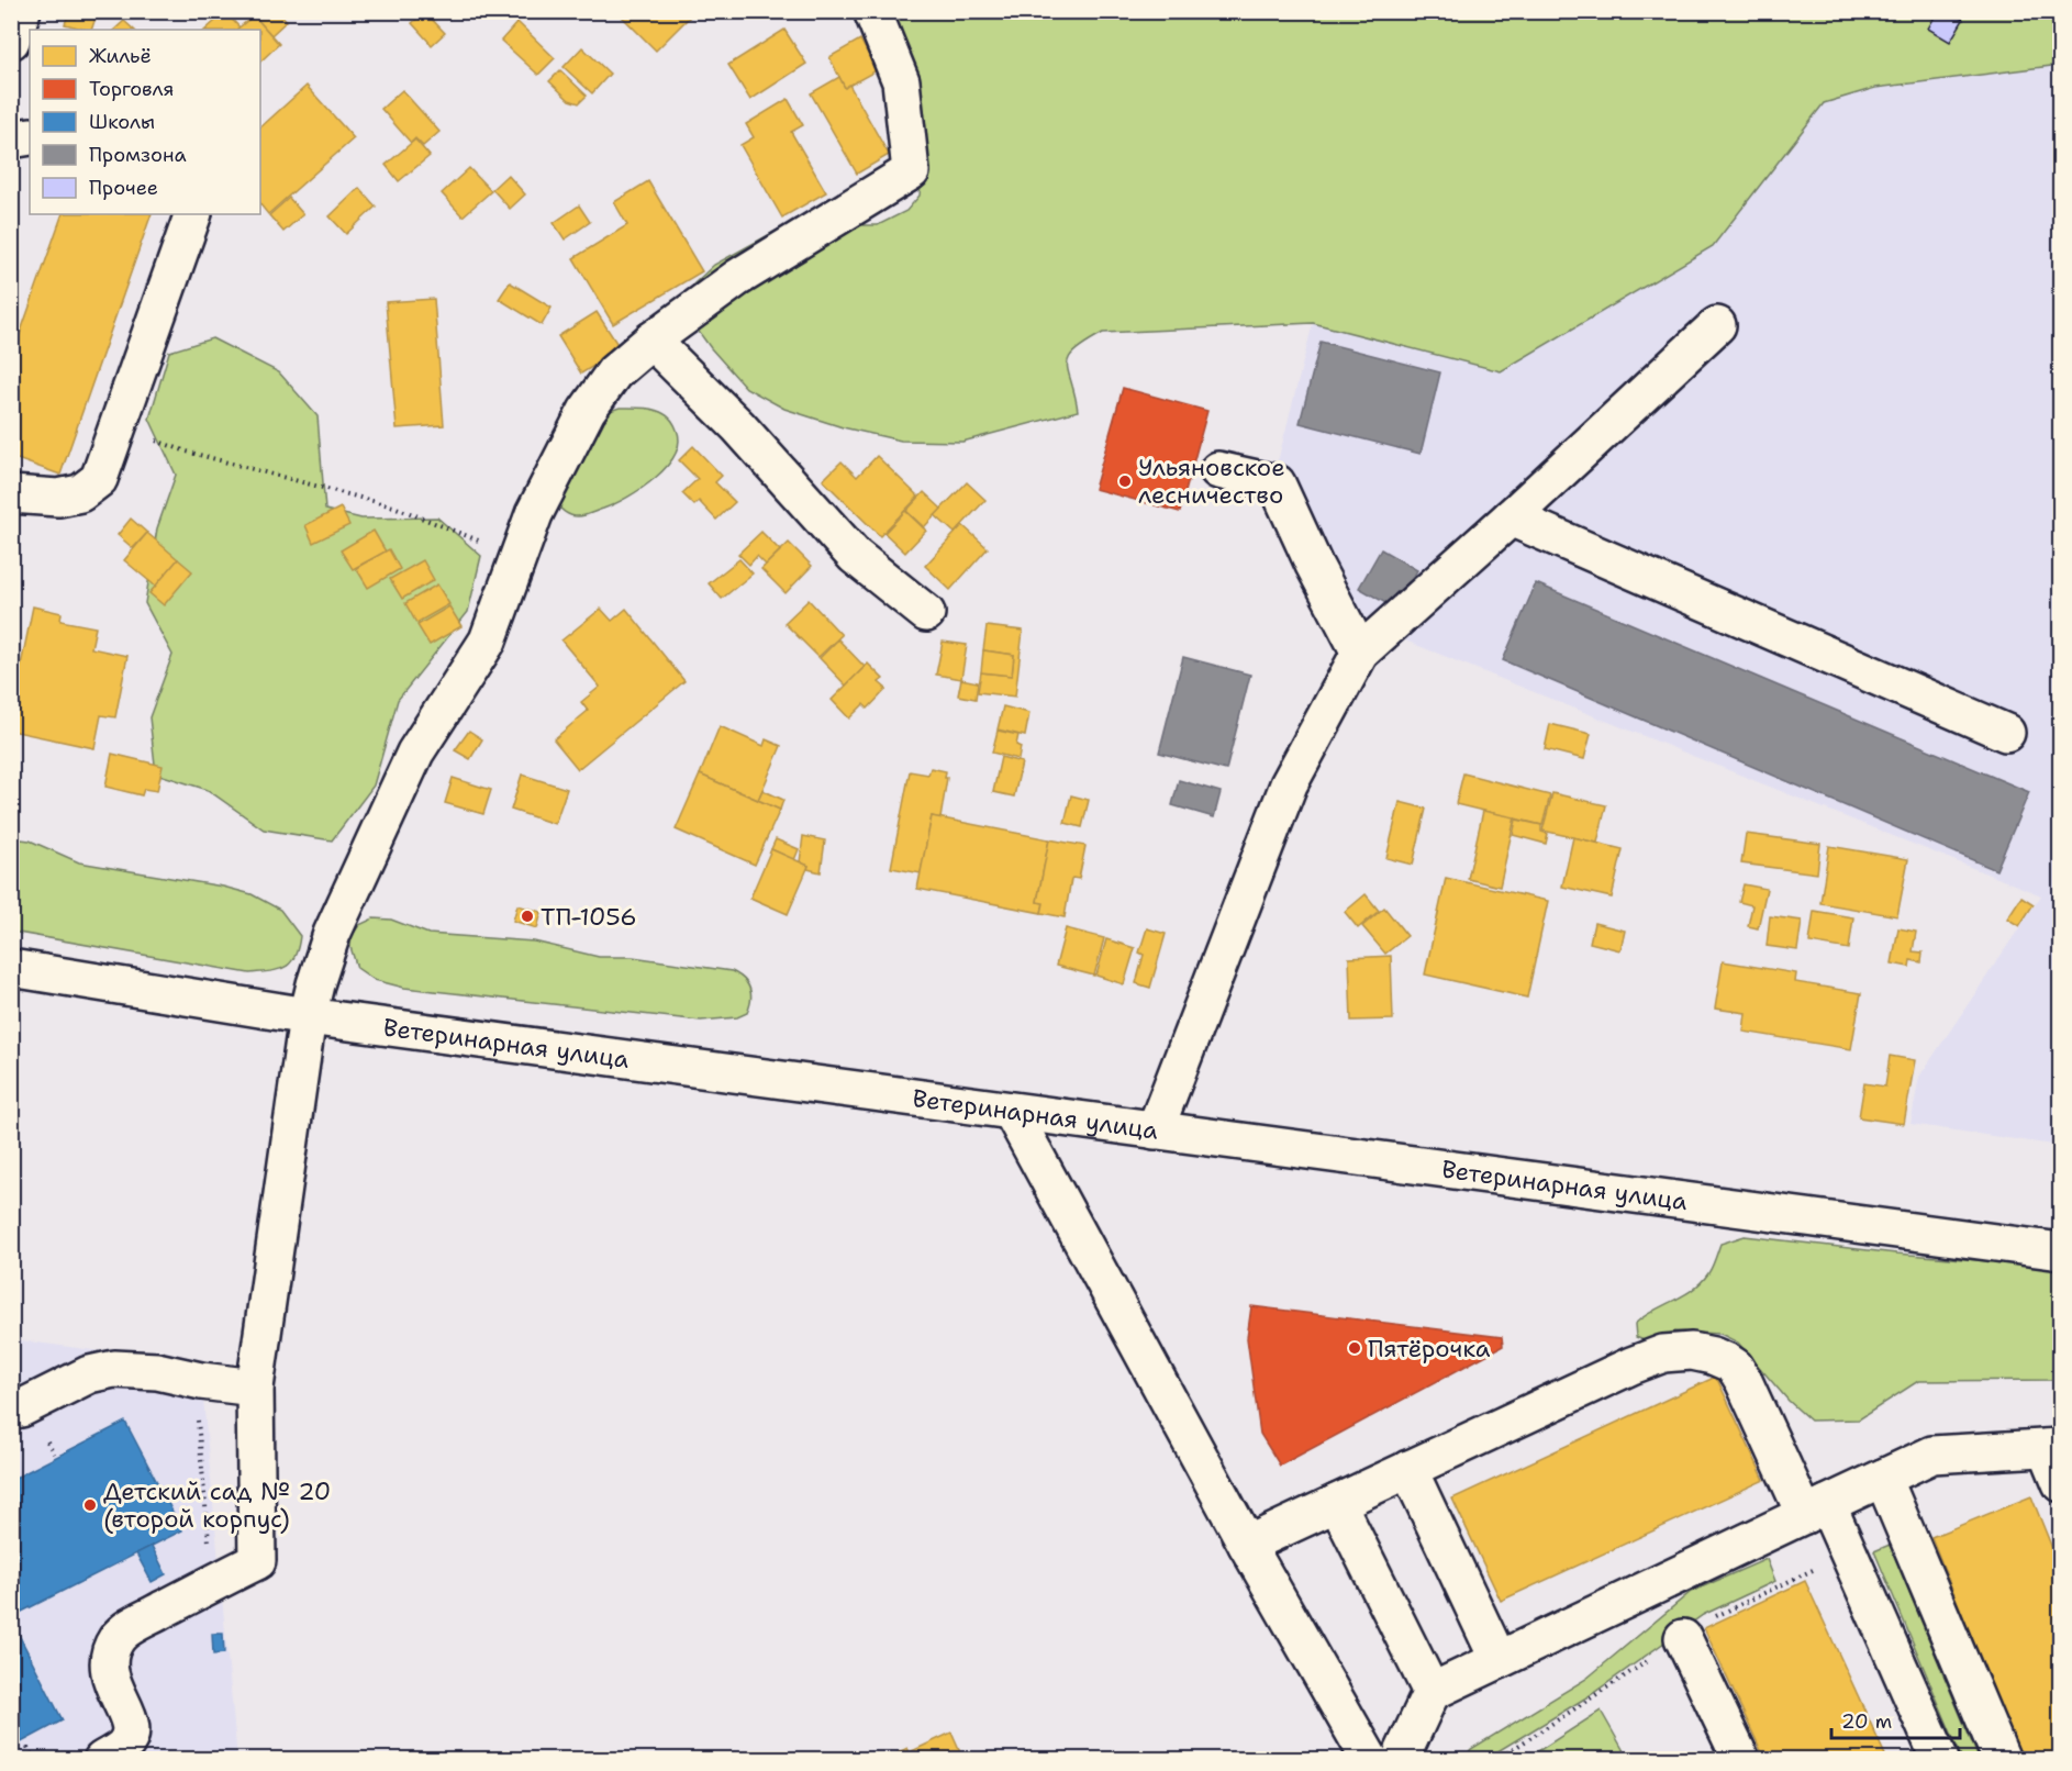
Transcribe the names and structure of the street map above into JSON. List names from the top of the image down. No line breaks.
{"streets":{"street":["Ветеринарная улица"]},"places":["Ульяновское лесничество","ТП-1056","Пятёрочка","Детский сад № 20 (второй корпус)"],"legend":["Жильё","Торговля","Школы","Промзона","Прочее"],"scale_bar":"20 m"}
